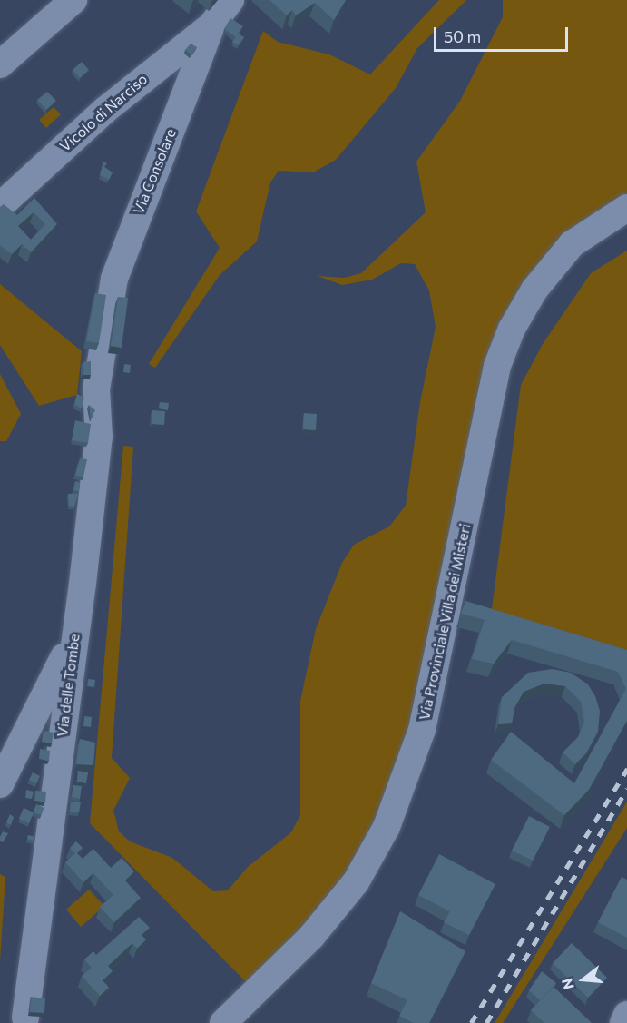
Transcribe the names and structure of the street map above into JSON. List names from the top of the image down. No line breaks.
{"streets":{"street":["Vicolo di Narciso","Via Consolare","Via Provinciale Villa dei Misteri","Via delle Tombe"]},"crossings":[["Vicolo di Narciso","Via Consolare"],["Via Consolare","Via delle Tombe"]],"scale_bar":"50 m","north":"left"}
